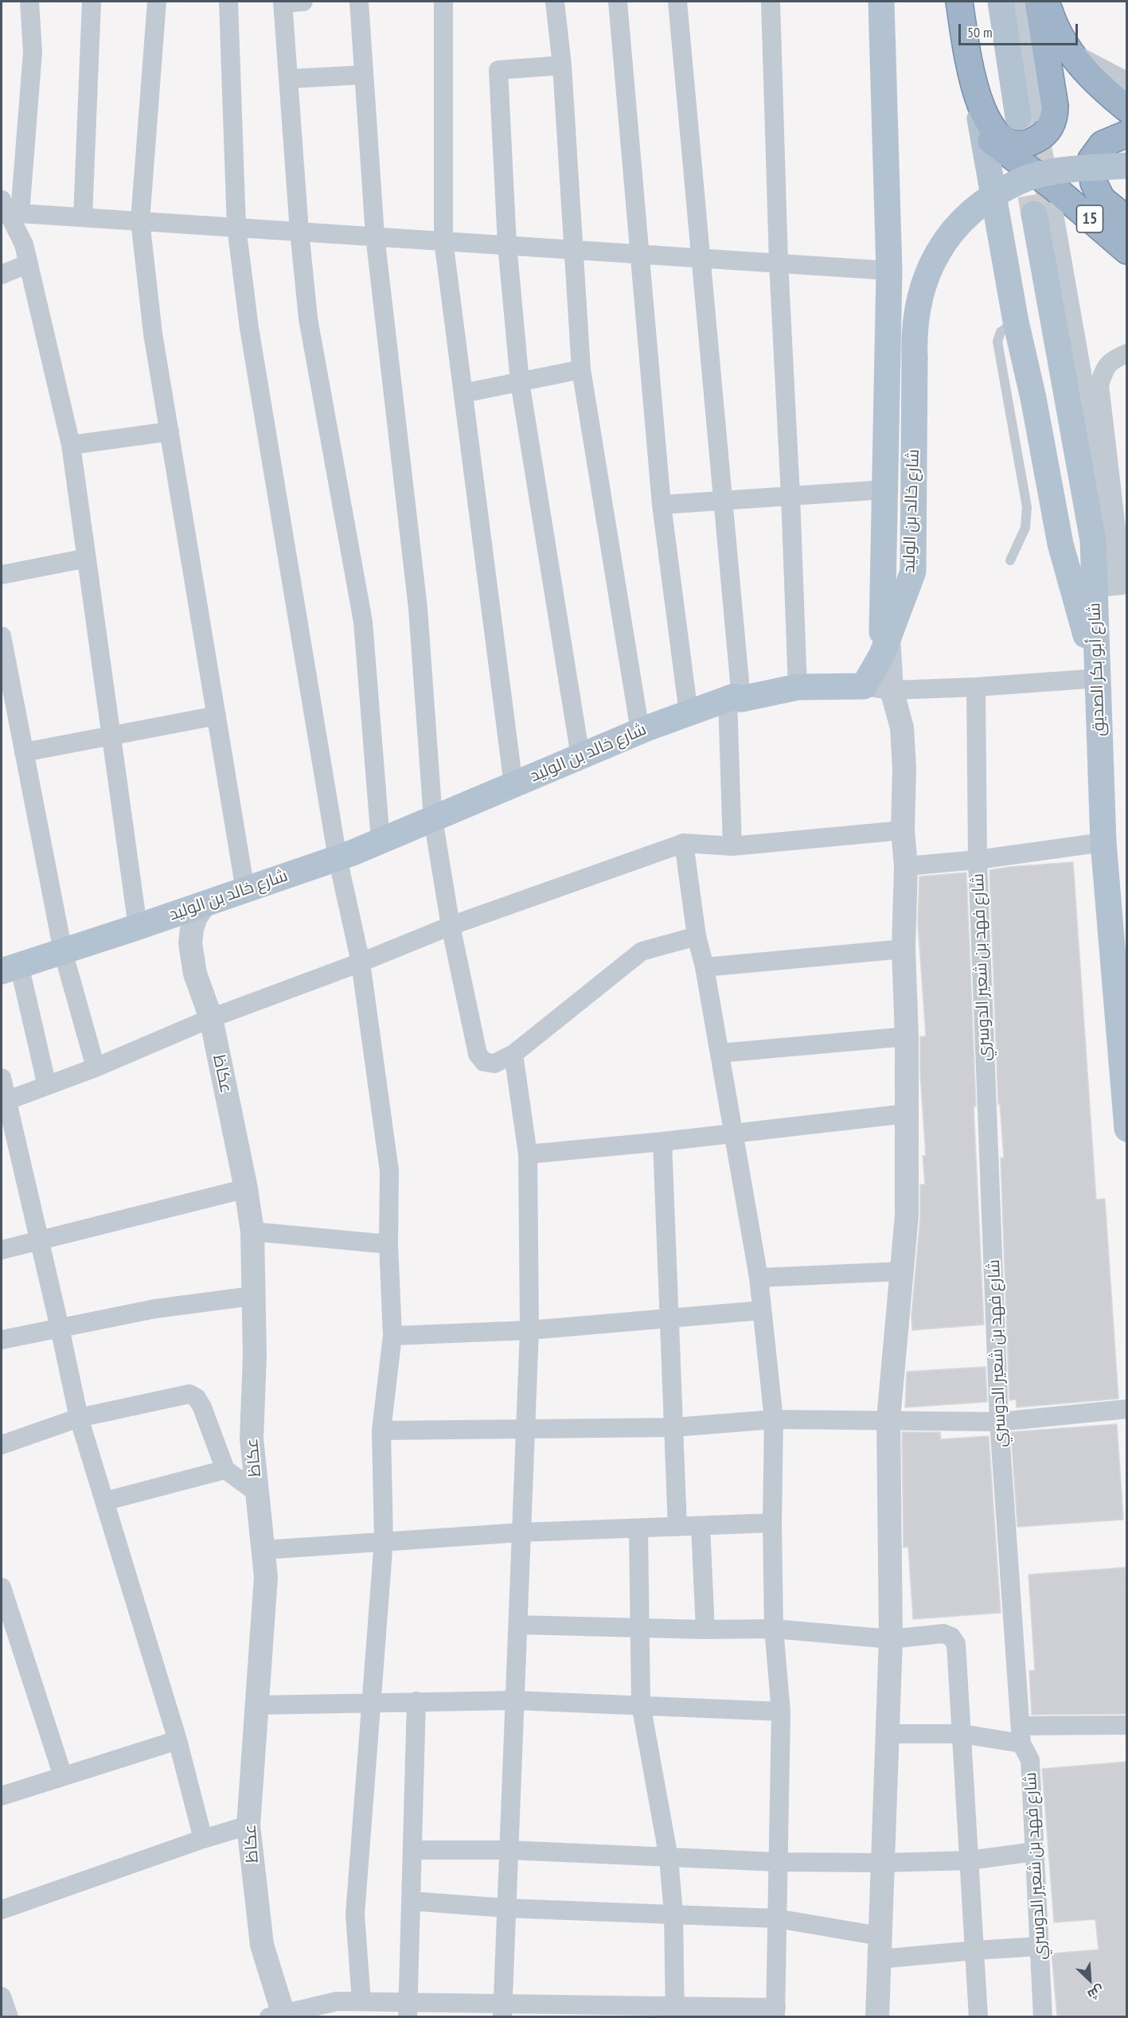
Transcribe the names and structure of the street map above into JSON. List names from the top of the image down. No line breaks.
{"streets":{"highway":["15"],"main road":["شارع خالد بن الوليد","شارع أبو بكر الصديق"],"street":["شارع فهد بن شعير الدوسري","عكاظ"]},"crossings":[["شارع خالد بن الوليد","عكاظ"]],"scale_bar":"50 m","north":"bottom right"}
